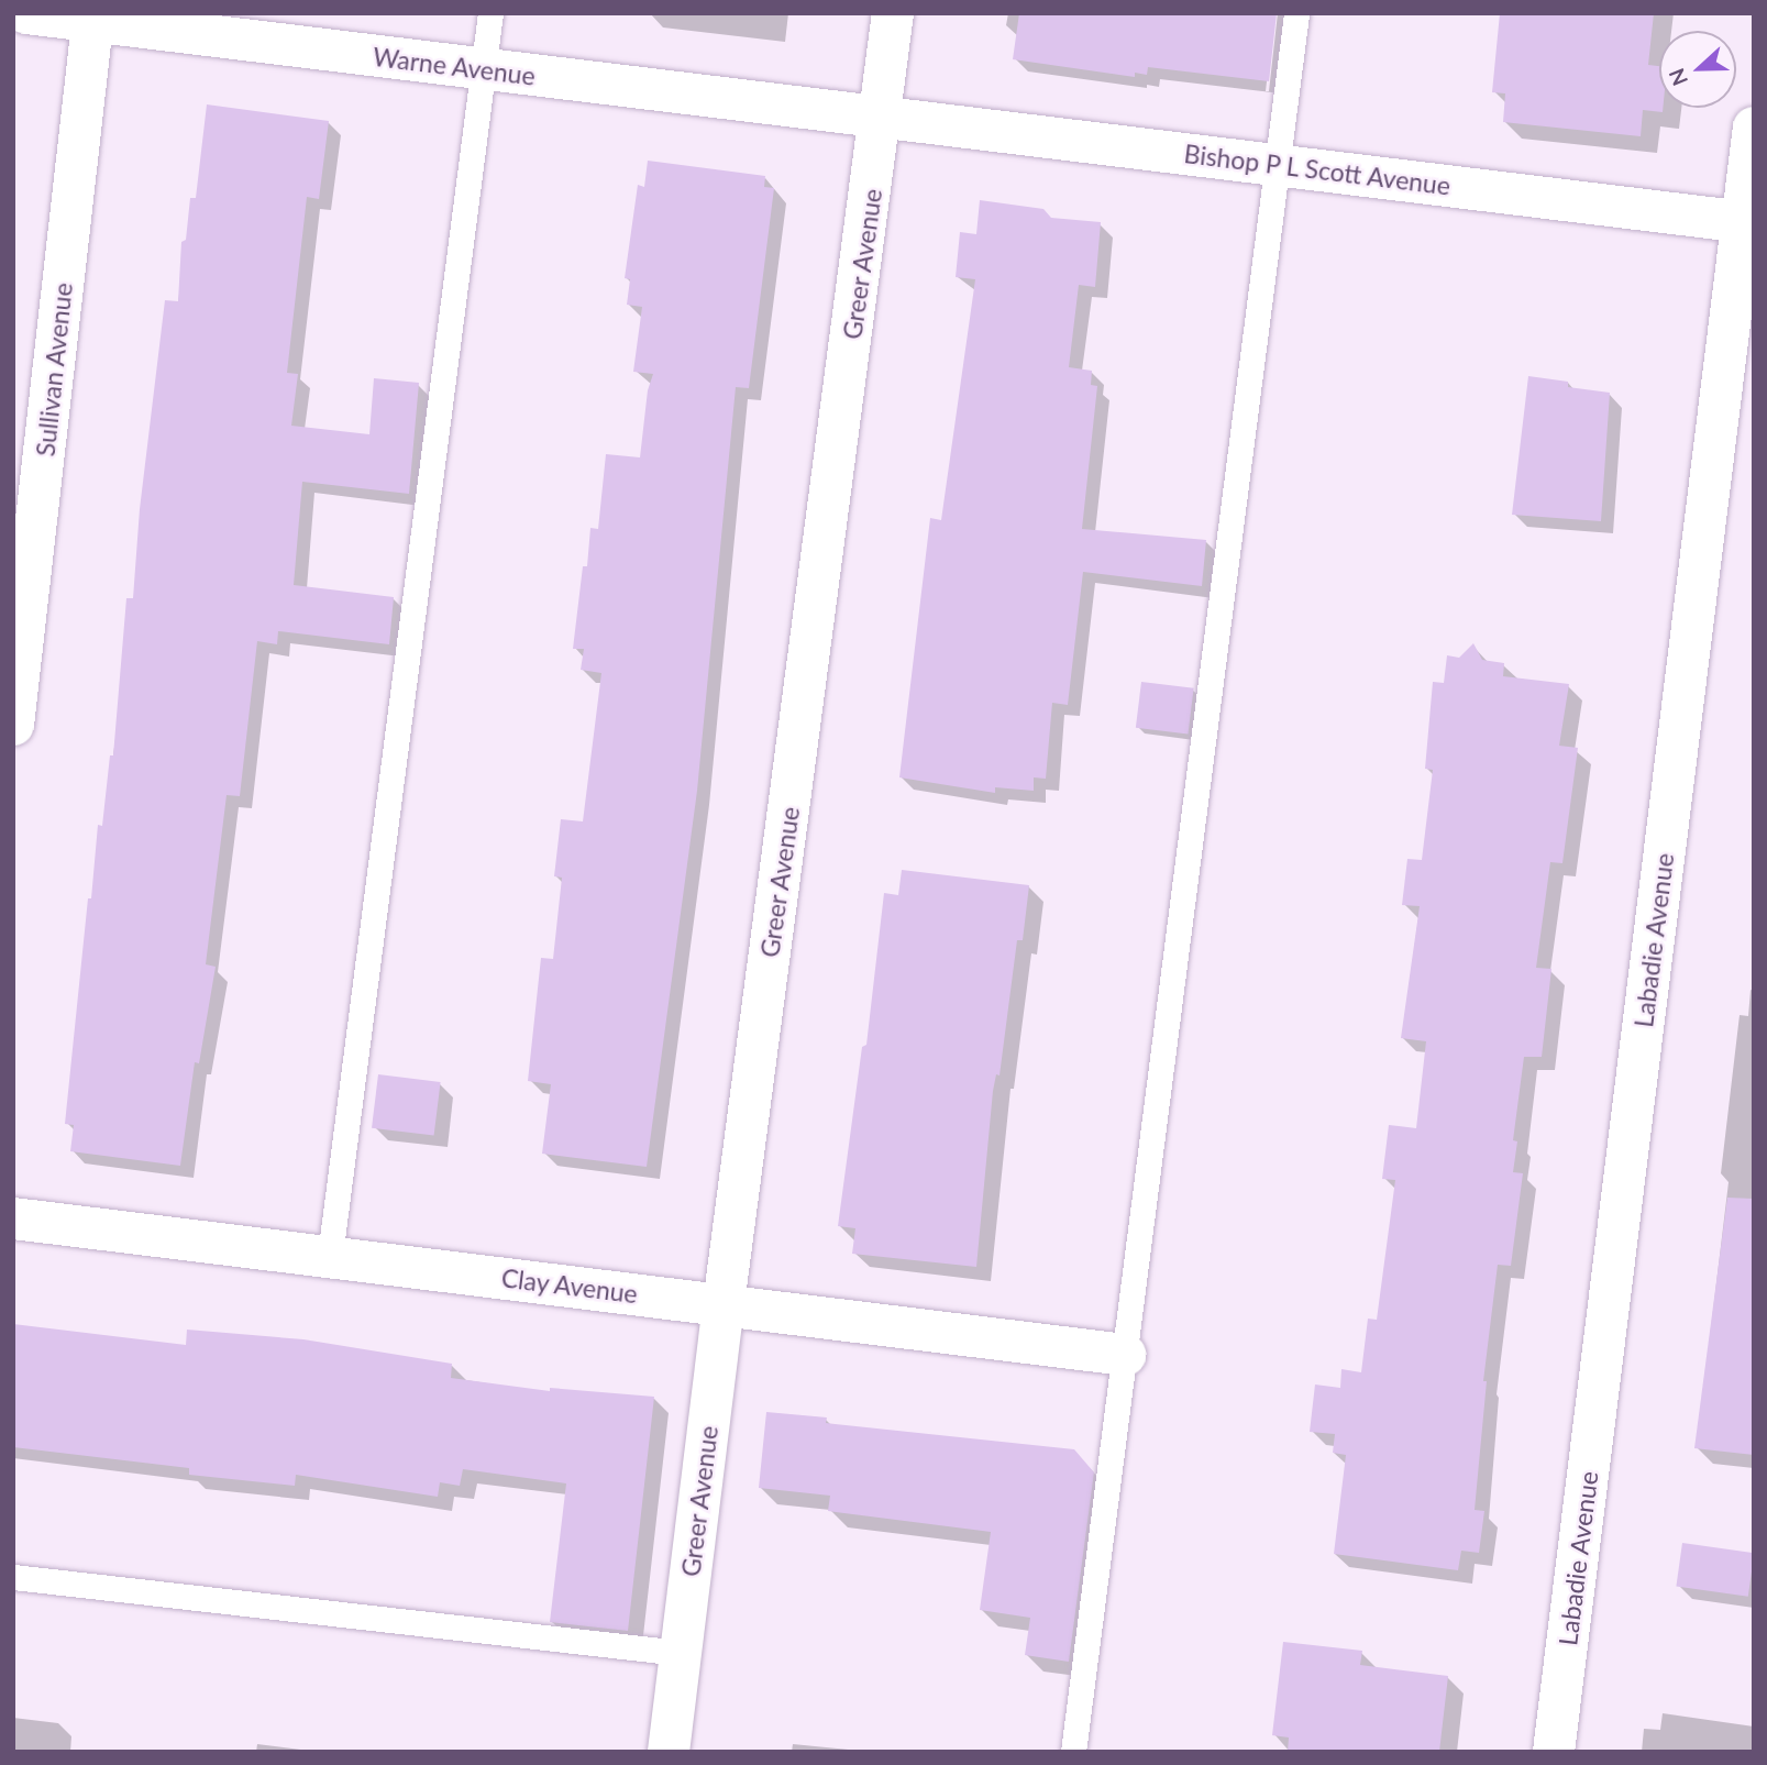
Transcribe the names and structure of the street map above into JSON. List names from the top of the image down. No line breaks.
{"streets":{"street":["Warne Avenue","Bishop P L Scott Avenue","Greer Avenue","Sullivan Avenue","Labadie Avenue","Clay Avenue"]},"crossings":[["Warne Avenue","Bishop P L Scott Avenue"],["Warne Avenue","Greer Avenue"],["Warne Avenue","Sullivan Avenue"],["Bishop P L Scott Avenue","Greer Avenue"],["Bishop P L Scott Avenue","Labadie Avenue"],["Greer Avenue","Clay Avenue"]],"north":"left"}
